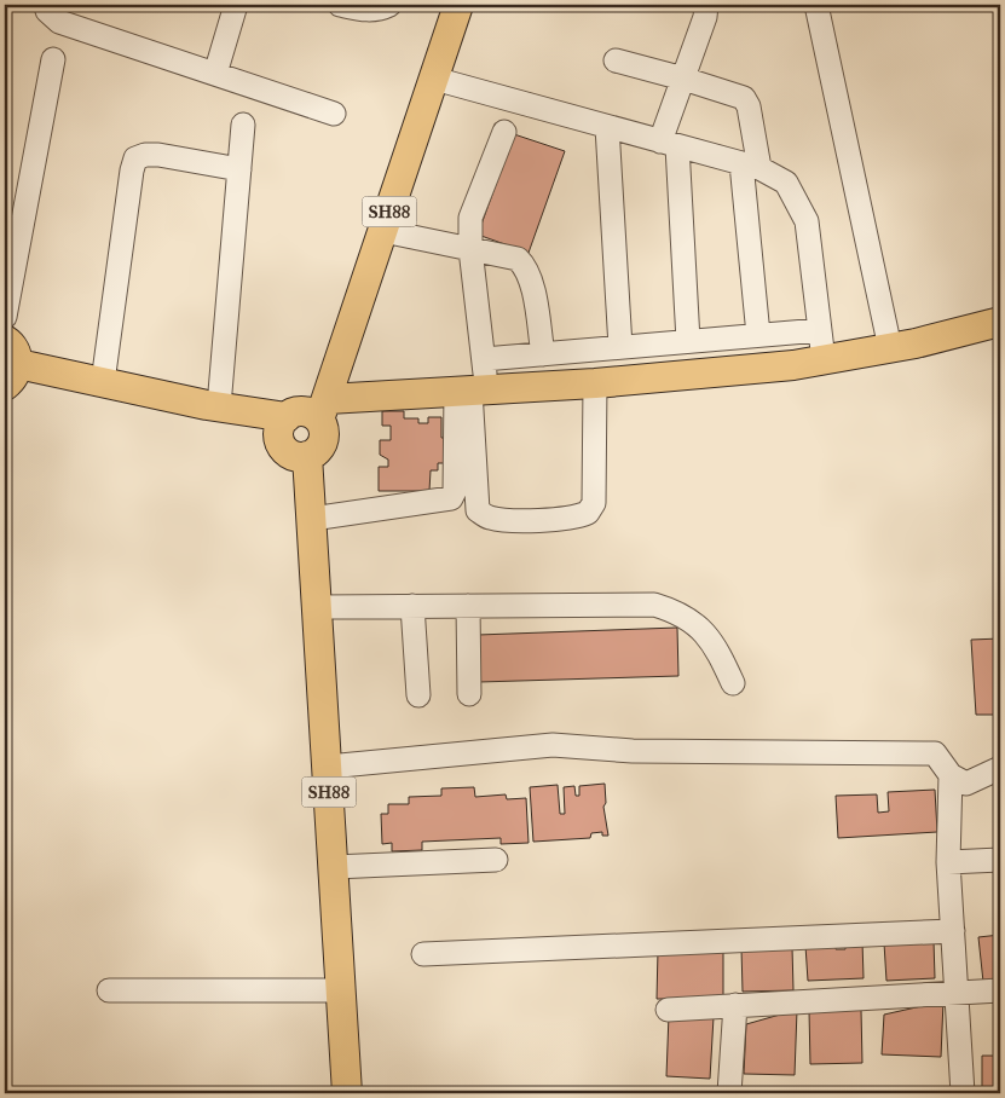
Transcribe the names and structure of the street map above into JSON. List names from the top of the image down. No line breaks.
{"streets":{"main road":["SH88"]}}
